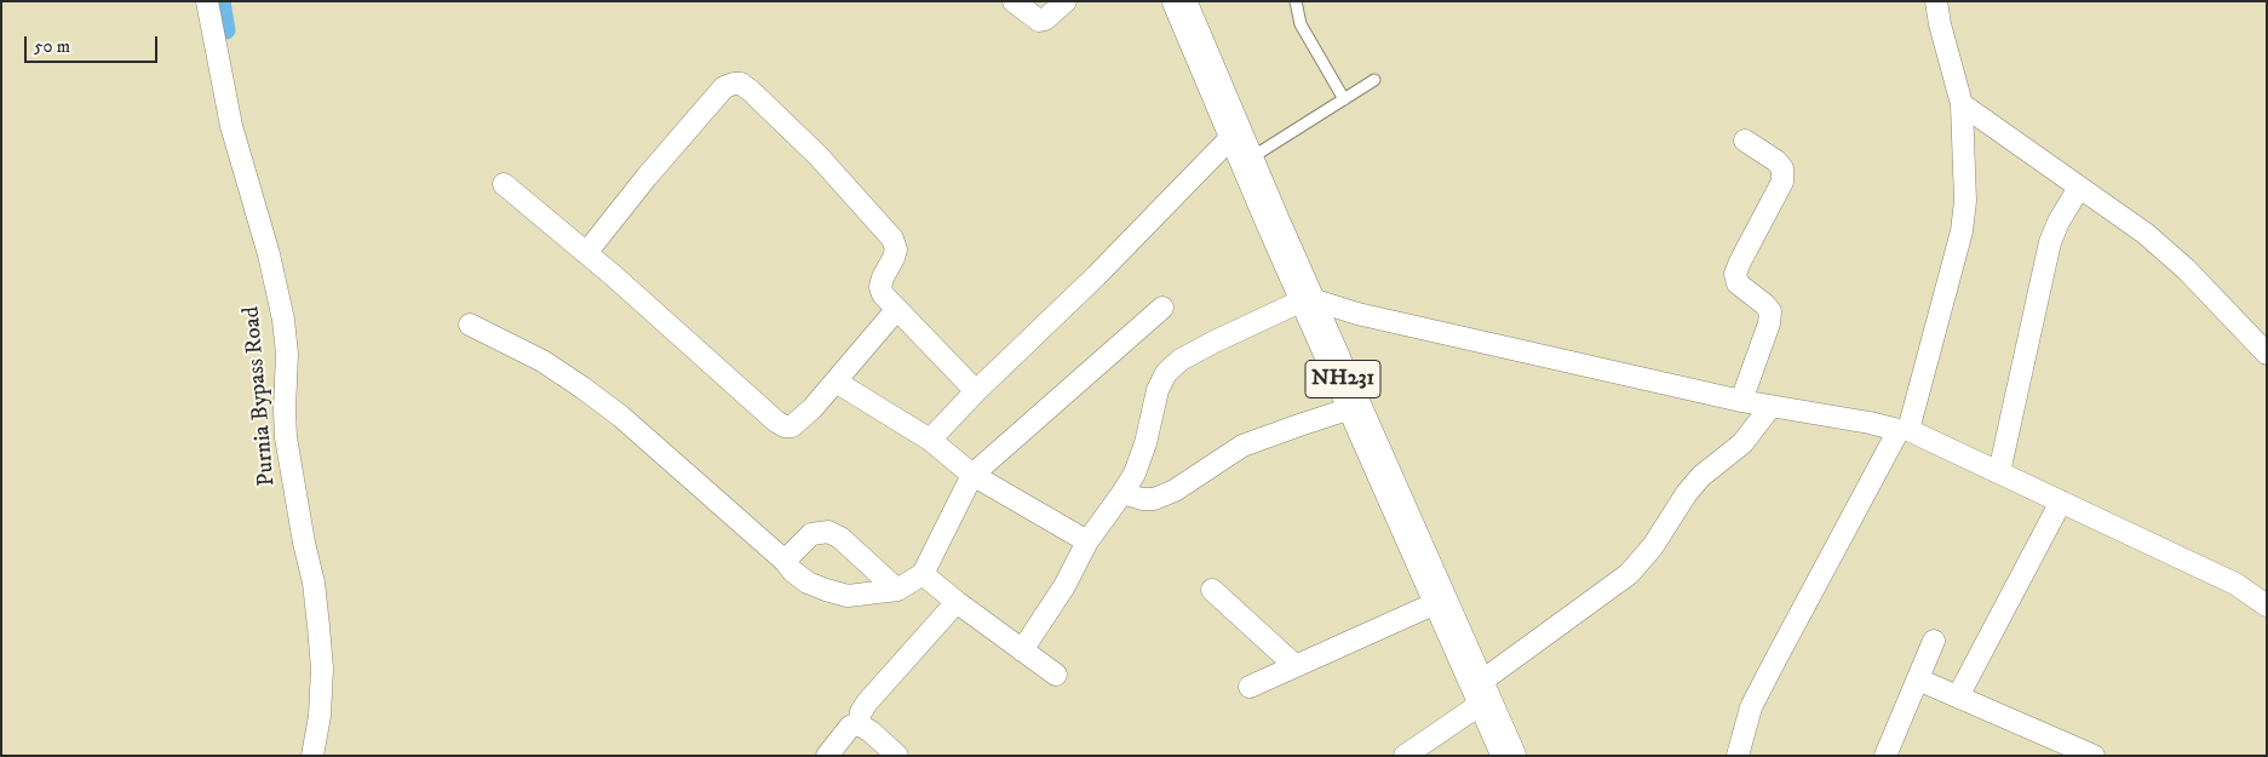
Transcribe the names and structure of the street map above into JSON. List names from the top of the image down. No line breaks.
{"streets":{"highway":["NH231"],"street":["Purnia Bypass Road"]},"scale_bar":"50 m"}
